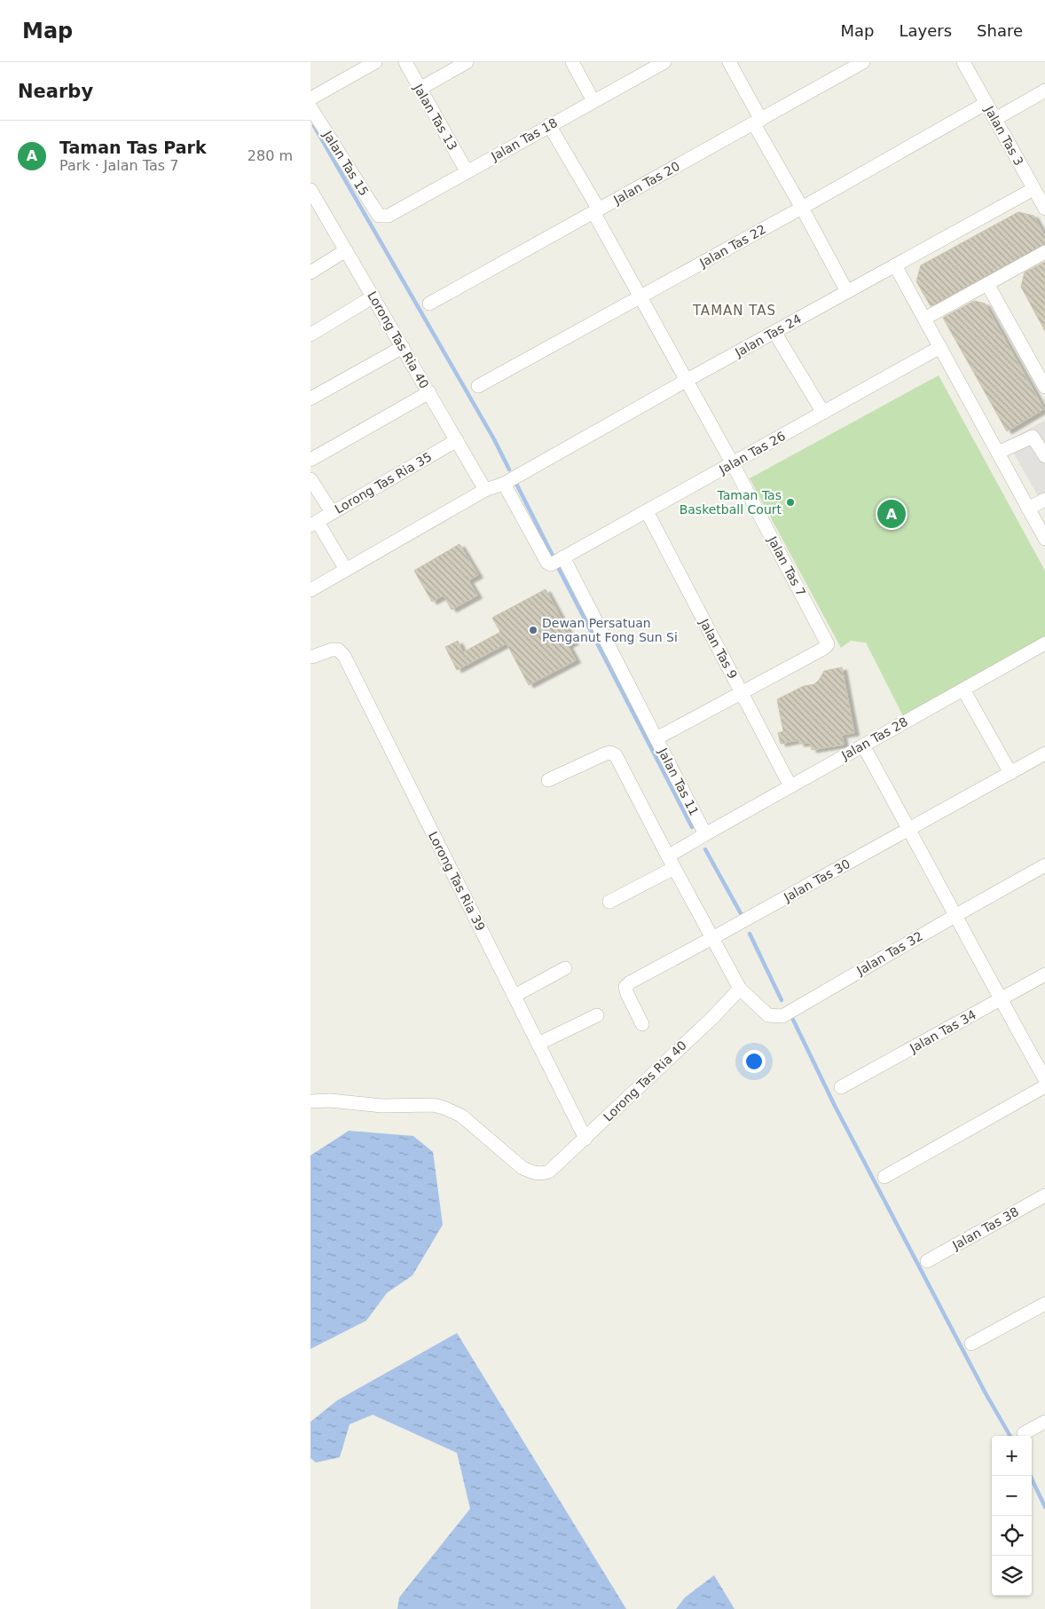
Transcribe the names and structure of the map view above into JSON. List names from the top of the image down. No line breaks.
{"streets":{"street":["Jalan Tas 13","Jalan Tas 3","Jalan Tas 18","Jalan Tas 15","Jalan Tas 20","Jalan Tas 22","Jalan Tas 24","Lorong Tas Ria 40","Jalan Tas 26","Lorong Tas Ria 35","Jalan Tas 7","Jalan Tas 9","Jalan Tas 28","Jalan Tas 11","Jalan Tas 30","Lorong Tas Ria 39","Jalan Tas 32","Jalan Tas 34","Jalan Tas 38"]},"crossings":[["Jalan Tas 13","Jalan Tas 18"],["Jalan Tas 3","Jalan Tas 22"],["Jalan Tas 3","Jalan Tas 24"],["Jalan Tas 18","Jalan Tas 15"],["Jalan Tas 18","Jalan Tas 7"],["Jalan Tas 20","Jalan Tas 7"],["Jalan Tas 22","Jalan Tas 7"],["Jalan Tas 24","Lorong Tas Ria 40"],["Jalan Tas 24","Jalan Tas 7"],["Lorong Tas Ria 40","Lorong Tas Ria 35"],["Lorong Tas Ria 40","Lorong Tas Ria 39"],["Lorong Tas Ria 40","Jalan Tas 32"],["Jalan Tas 26","Jalan Tas 7"],["Jalan Tas 26","Jalan Tas 9"],["Jalan Tas 26","Jalan Tas 11"],["Jalan Tas 7","Jalan Tas 9"],["Jalan Tas 9","Jalan Tas 28"],["Jalan Tas 28","Jalan Tas 11"]],"districts":["TAMAN TAS"],"places":["Taman Tas Basketball Court","Dewan Persatuan Penganut Fong Sun Si"],"page":{"header":"Map","nav":["Map","Layers","Share"],"heading":"Nearby","list":[{"mark":"A","name":"Taman Tas Park","note":"Park · Jalan Tas 7","value":"280 m"}],"pins":"A","map_buttons":["+","−"]}}
